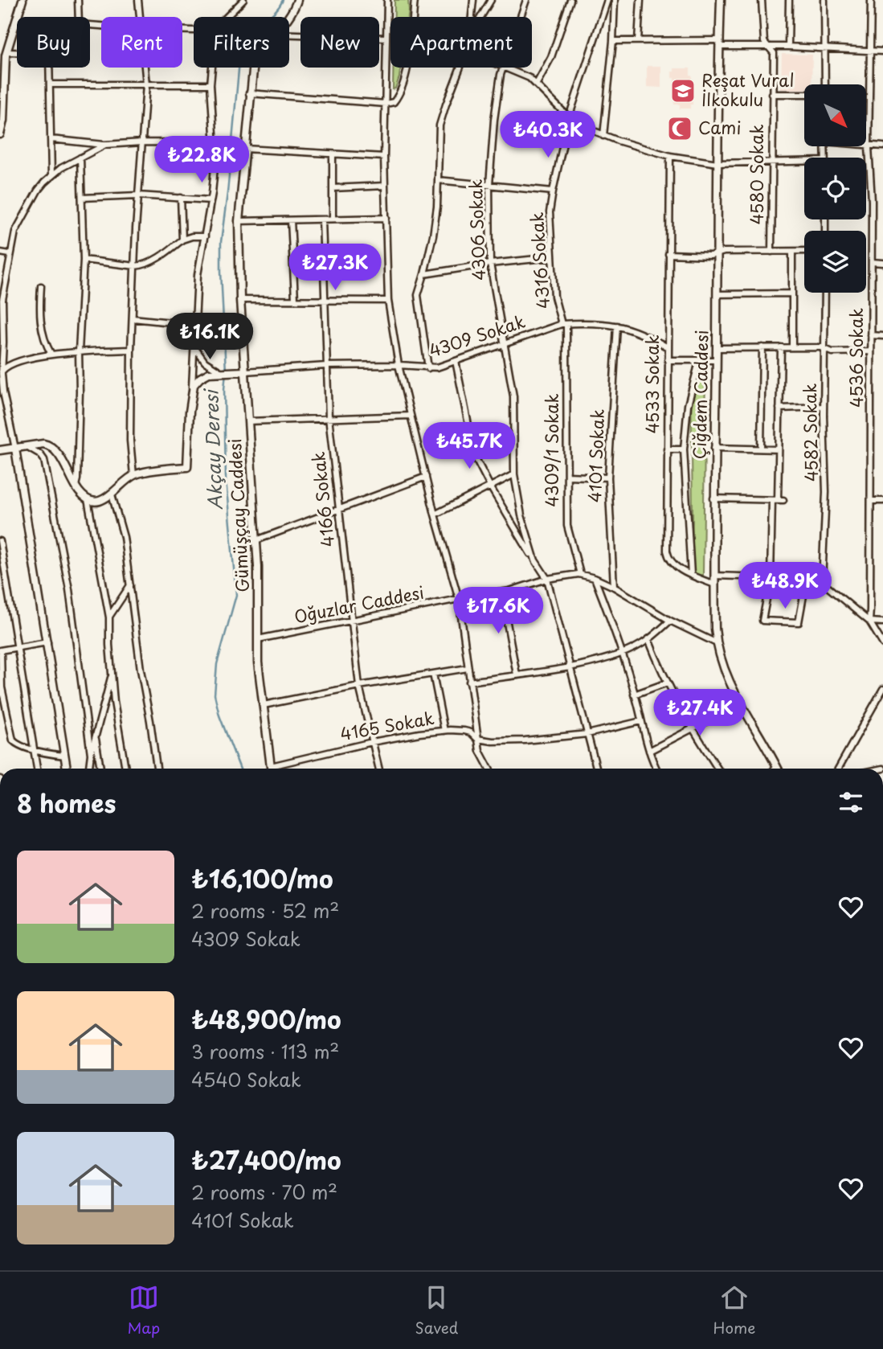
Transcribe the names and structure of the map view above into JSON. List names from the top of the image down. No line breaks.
{"streets":{"street":["4580 Sokak","4306 Sokak","4316 Sokak","4309 Sokak","4536 Sokak","4533 Sokak","Çiğdem Caddesi","4582 Sokak","4309/1 Sokak","4101 Sokak","4166 Sokak","Gümüşçay Caddesi","Oğuzlar Caddesi","4165 Sokak"]},"crossings":[["4306 Sokak","4309 Sokak"],["4316 Sokak","4309 Sokak"],["4316 Sokak","4309/1 Sokak"],["4309 Sokak","4533 Sokak"],["4309 Sokak","4309/1 Sokak"],["4309 Sokak","4101 Sokak"],["4309 Sokak","4166 Sokak"],["4309 Sokak","Gümüşçay Caddesi"],["4533 Sokak","Çiğdem Caddesi"],["Çiğdem Caddesi","Oğuzlar Caddesi"],["4309/1 Sokak","Oğuzlar Caddesi"],["4101 Sokak","Oğuzlar Caddesi"],["4166 Sokak","Oğuzlar Caddesi"],["4166 Sokak","4165 Sokak"],["Gümüşçay Caddesi","Oğuzlar Caddesi"],["Gümüşçay Caddesi","4165 Sokak"]],"water":["Akçay Deresi"],"places":{"school or university":["Reşat Vural İlkokulu"],"mosque":["Cami"]},"north":"bottom right","page":{"chip":["Buy","Rent","Filters","New","Apartment"],"price":["₺40.3K","₺22.8K","₺27.3K","₺16.1K","₺45.7K","₺48.9K","₺17.6K","₺27.4K"],"heading":"8 homes","list":[{"name":"₺16,100/mo","note":"2 rooms · 52 m² · 4309 Sokak"},{"name":"₺48,900/mo","note":"3 rooms · 113 m² · 4540 Sokak"},{"name":"₺27,400/mo","note":"2 rooms · 70 m² · 4101 Sokak"}],"tabs":["Map","Saved","Home"]}}
